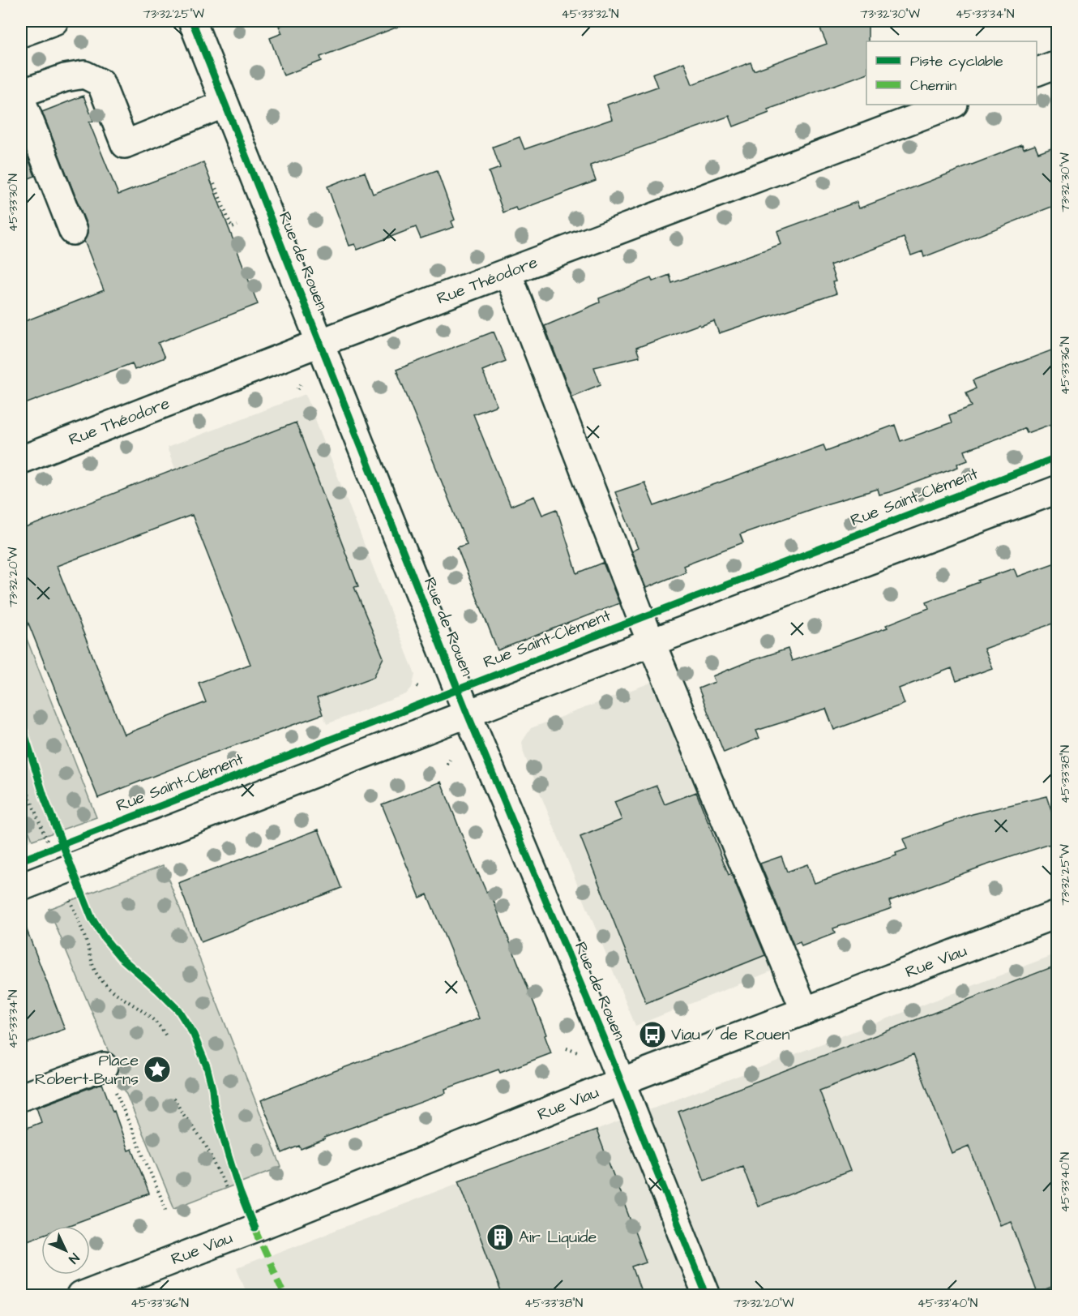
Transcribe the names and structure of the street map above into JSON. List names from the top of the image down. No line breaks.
{"streets":{"street":["Rue de Rouen","Rue Théodore","Rue Viau"],"cycle path":["Rue Saint-Clément"]},"crossings":[["Rue de Rouen","Rue Théodore"],["Rue de Rouen","Rue Viau"]],"places":{"bus stop":["Viau / de Rouen"],"place":["Place Robert-Burns"],"building":["Air Liquide"]},"legend":["Piste cyclable","Chemin"],"north":"bottom right","coordinates":["73°32'25\"W","45°33'32\"N","73°32'30\"W","45°33'34\"N","45°33'30\"N","45°33'36\"N","73°32'20\"W","45°33'38\"N","45°33'40\"N"]}
